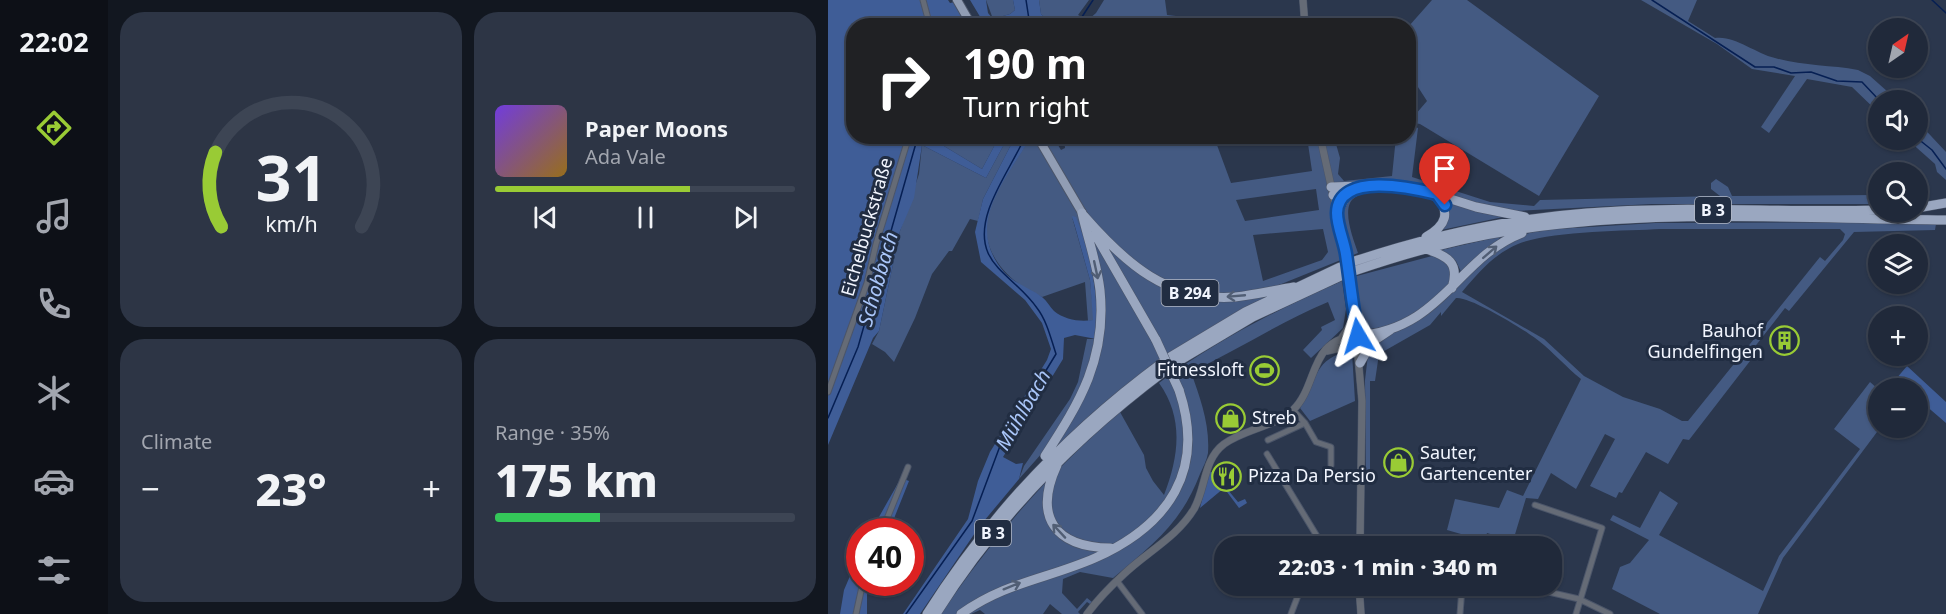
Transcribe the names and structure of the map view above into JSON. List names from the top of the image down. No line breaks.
{"streets":{"highway":["B 3","B 294"],"street":["Eichelbuckstraße"]},"crossings":[["B 3","B 294"]],"water":["Schobbach","Mühlbach"],"places":{"building":["Bauhof Gundelfingen"],"sports":["Fitnessloft"],"shop":["Streb","Sauter, Gartencenter"],"restaurant":["Pizza Da Persio"]},"north":"top right","page":{"tabs":"22:02","map_buttons":["+","−"],"turn":["190 m","Turn right"],"song":["Paper Moons","Ada Vale"],"tile":["Climate",["Range · 35%","175 km"]],"heat":["−","23°","+"],"limit":"40","trip":"22:03 · 1 min · 340 m","gauge":["31","km/h"]}}
